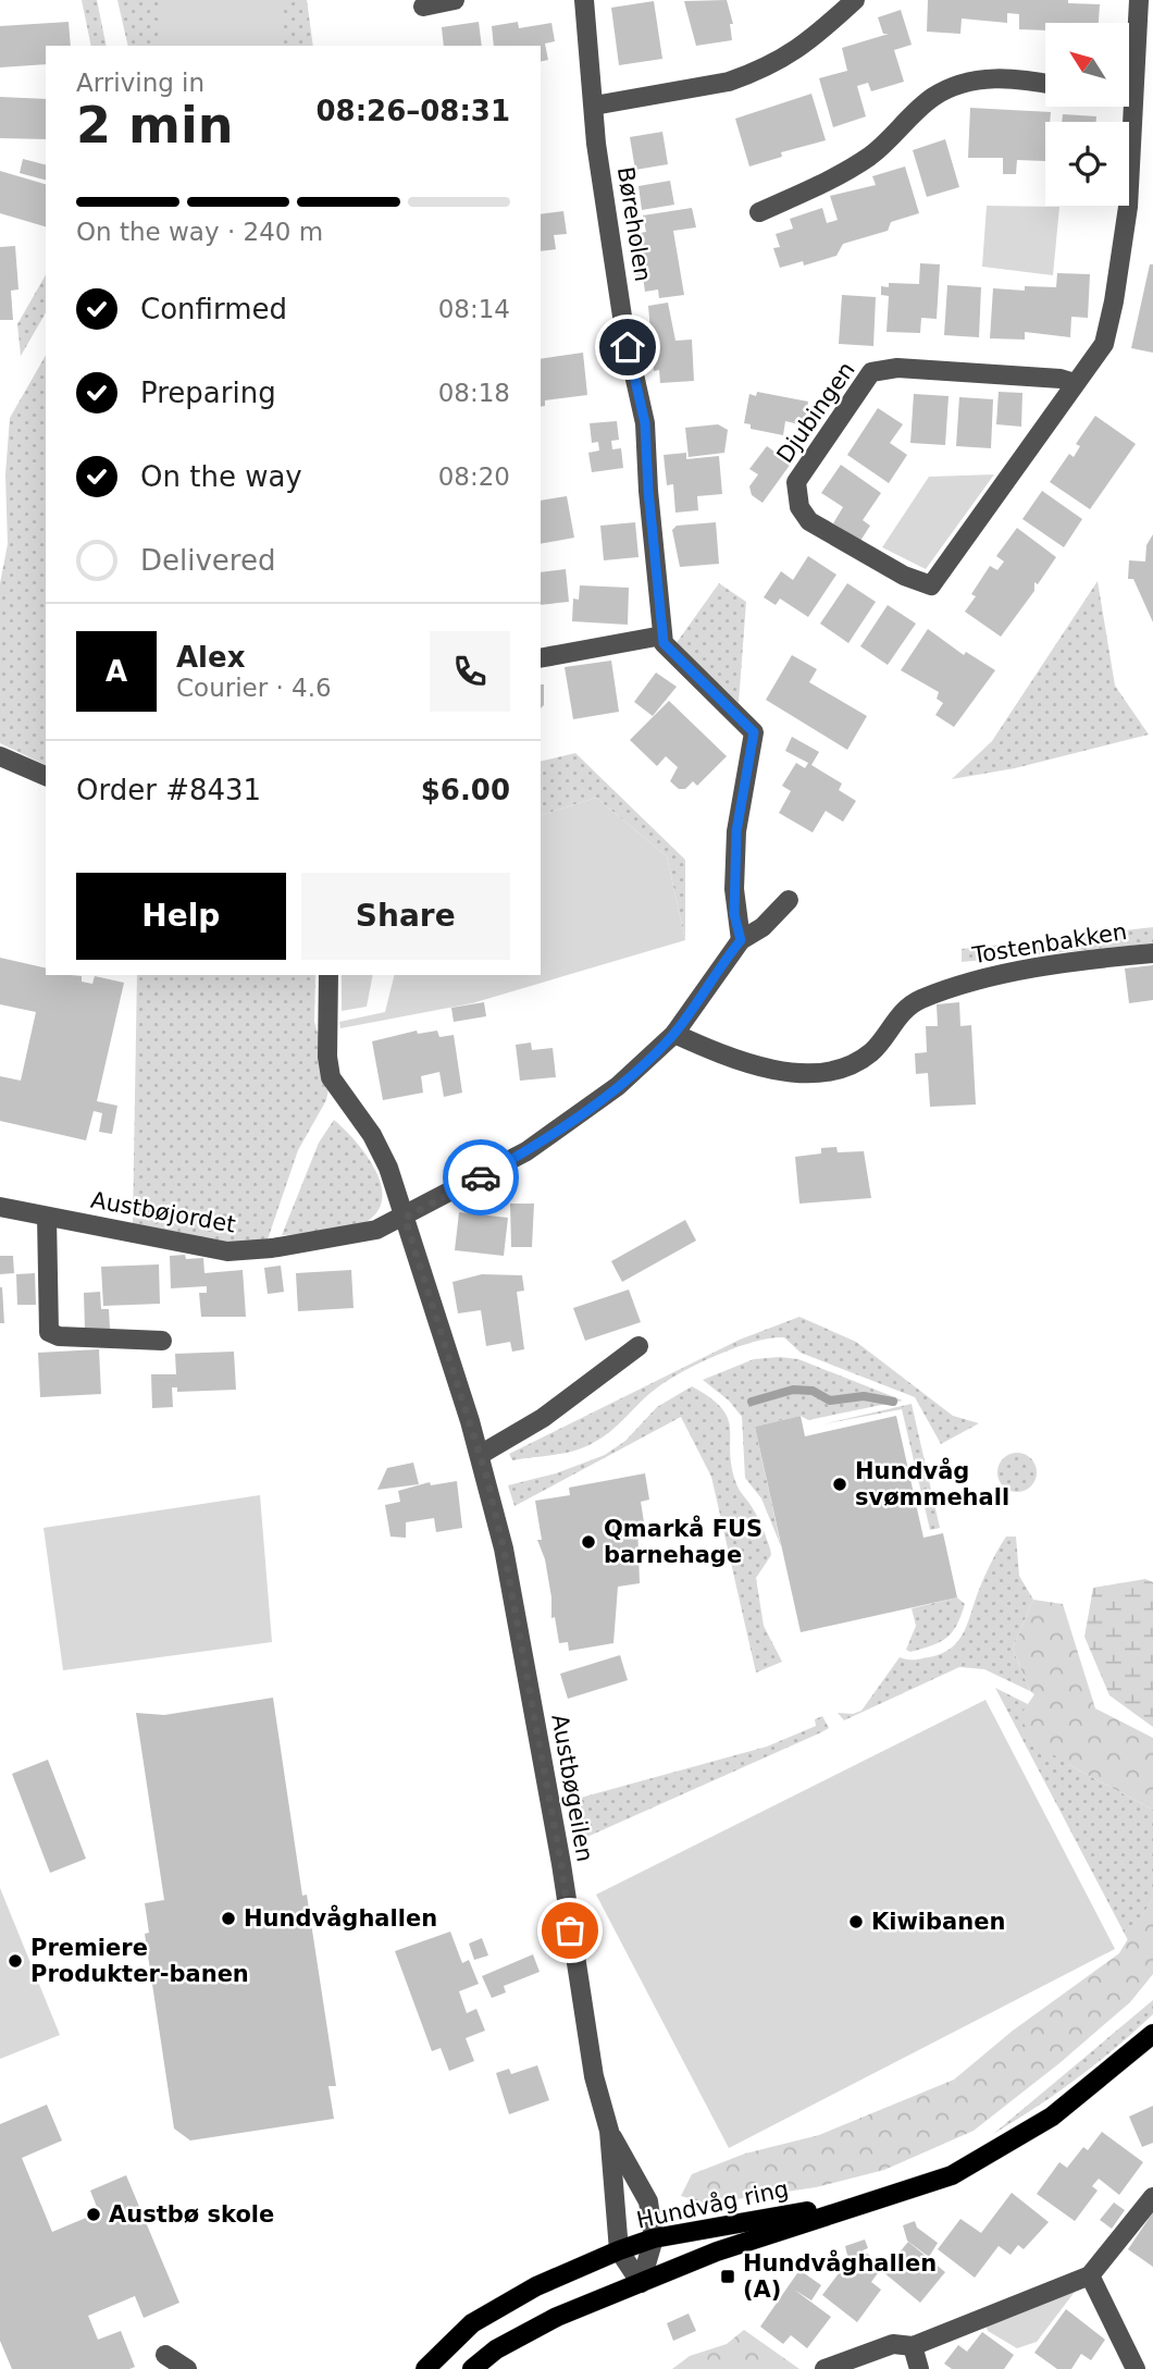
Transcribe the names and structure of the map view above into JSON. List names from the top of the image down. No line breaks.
{"streets":{"main road":["Hundvåg ring"],"street":["Børeholen","Djubingen","Tostenbakken","Austbøjordet","Austbøgeilen"]},"crossings":[["Austbøjordet","Austbøgeilen"],["Austbøgeilen","Hundvåg ring"]],"places":{"other":["Hundvåg svømmehall","Qmarkå FUS barnehage","Hundvåghallen","Kiwibanen","Premiere Produkter-banen","Austbø skole"],"transit":["Hundvåghallen (A)"]},"north":"top left","page":{"heading":["2 min","Arriving in","08:26–08:31"],"panel":["Alex","Courier · 4.6","Order #8431","$6.00"],"bar":"On the way · 240 m","list":[["Confirmed","08:14"],["Preparing","08:18"],["On the way","08:20"],"Delivered"],"round":"A","buttons":["Help","Share"]}}
